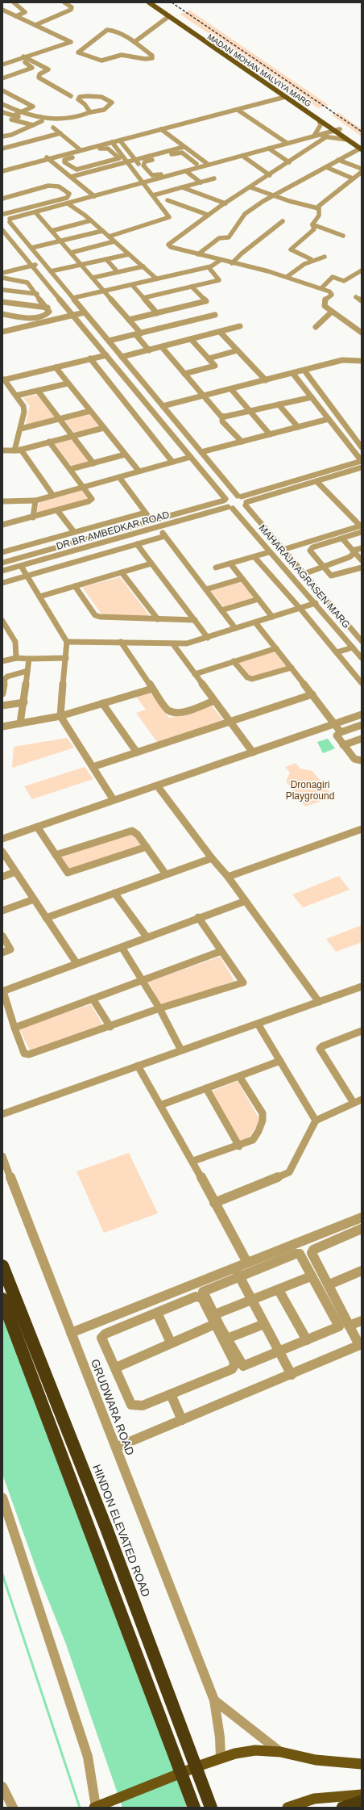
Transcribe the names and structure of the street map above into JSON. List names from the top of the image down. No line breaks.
{"streets":{"highway":["HINDON ELEVATED ROAD"],"main road":["MADAN MOHAN MALVIYA MARG"],"street":["DR BR AMBEDKAR ROAD","MAHARAJA AGRASEN MARG","GRUDWARA ROAD"]},"crossings":[["DR BR AMBEDKAR ROAD","MAHARAJA AGRASEN MARG"]],"parks":["Dronagiri Playground"]}
